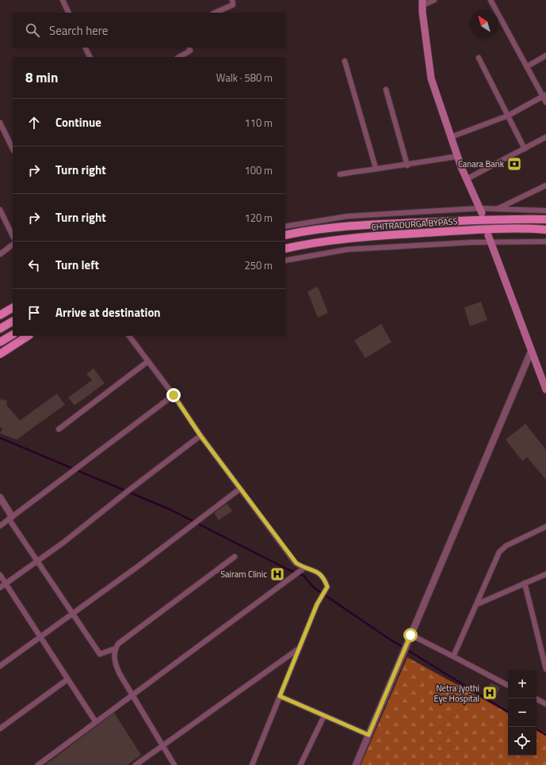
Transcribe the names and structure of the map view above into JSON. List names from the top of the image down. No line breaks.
{"streets":{"main road":["CHITRADURGA BYPASS"]},"places":{"bank":["Canara Bank"],"hospital":["Sairam Clinic","Netra Jyothi Eye Hospital"]},"north":"top left","page":{"search":"Search here","heading":["8 min","Walk · 580 m"],"list":[["Continue","110 m"],["Turn right","100 m"],["Turn right","120 m"],["Turn left","250 m"],"Arrive at destination"],"map_buttons":["+","−"]}}
